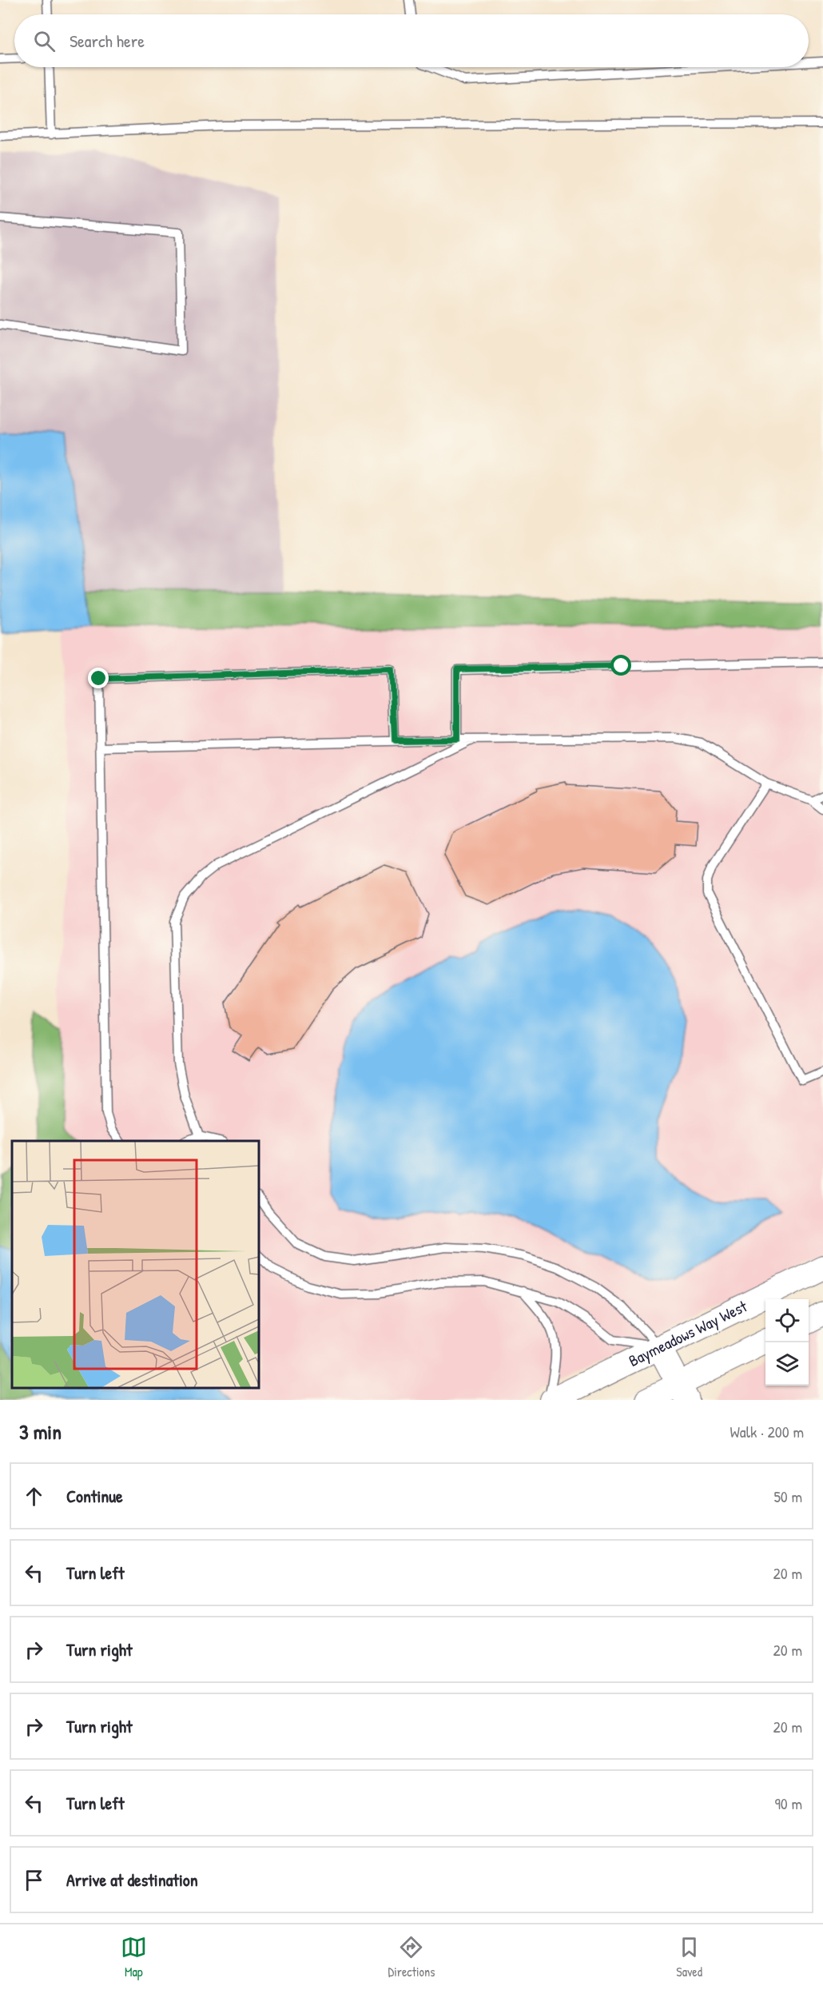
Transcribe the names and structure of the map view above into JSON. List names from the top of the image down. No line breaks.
{"streets":{"street":["Baymeadows Way West"]},"page":{"search":"Search here","heading":["3 min","Walk · 200 m"],"list":[["Continue","50 m"],["Turn left","20 m"],["Turn right","20 m"],["Turn right","20 m"],["Turn left","90 m"],"Arrive at destination"],"nav":["Map","Directions","Saved"]}}
